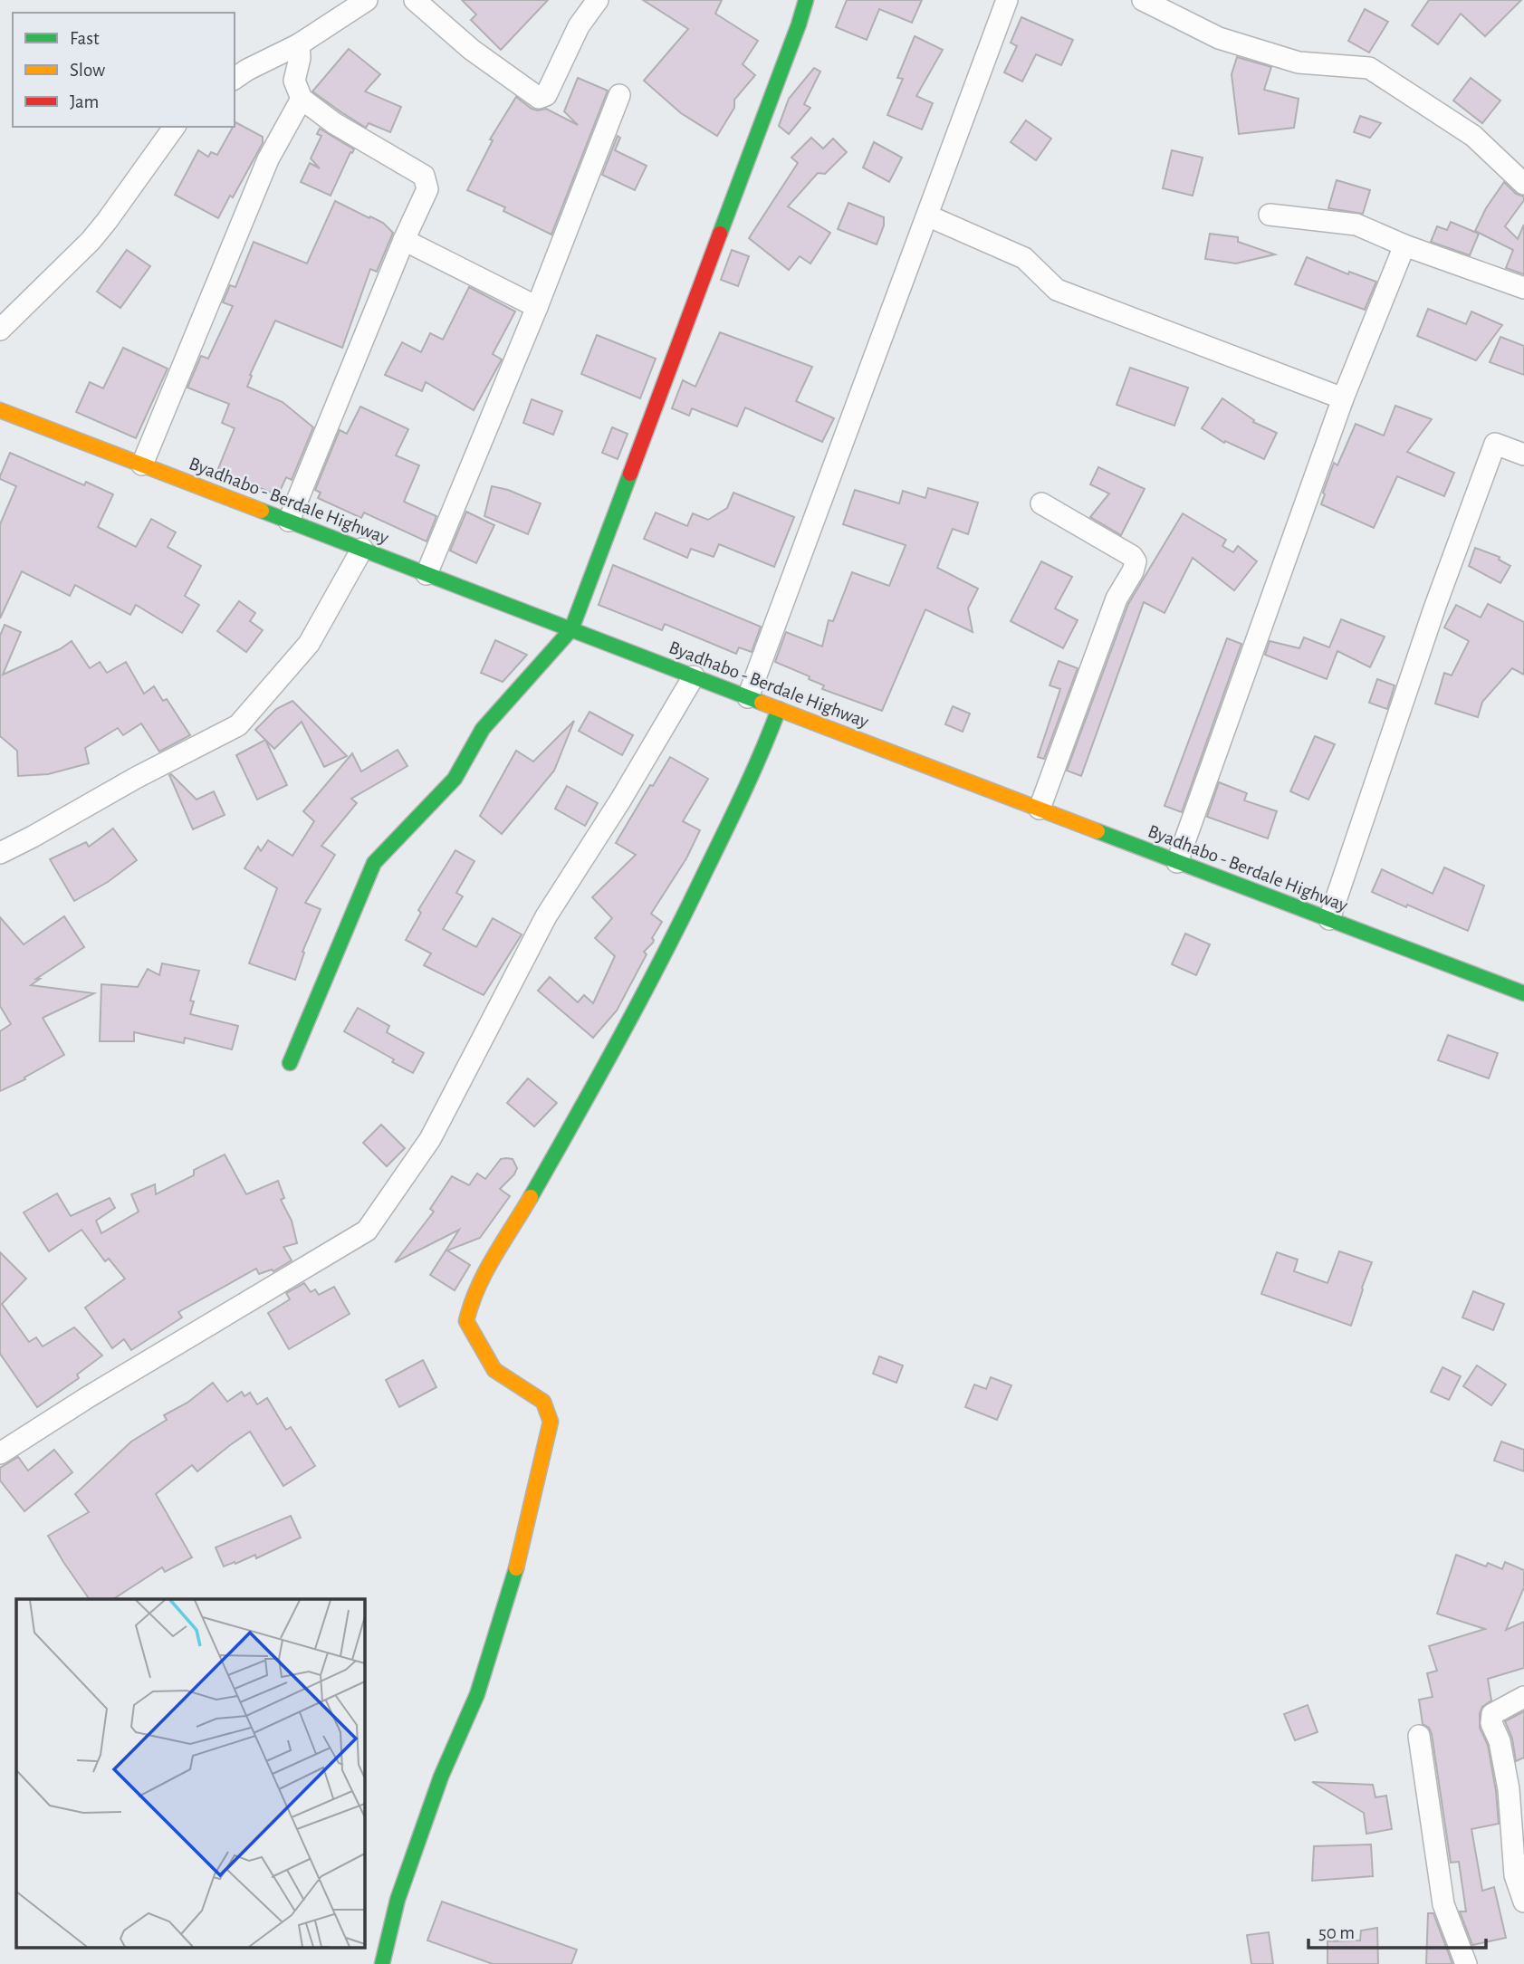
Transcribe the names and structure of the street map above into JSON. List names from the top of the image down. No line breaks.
{"streets":{"street":["Byadhabo - Berdale Highway"]},"legend":["Fast","Slow","Jam"],"scale_bar":"50 m"}
